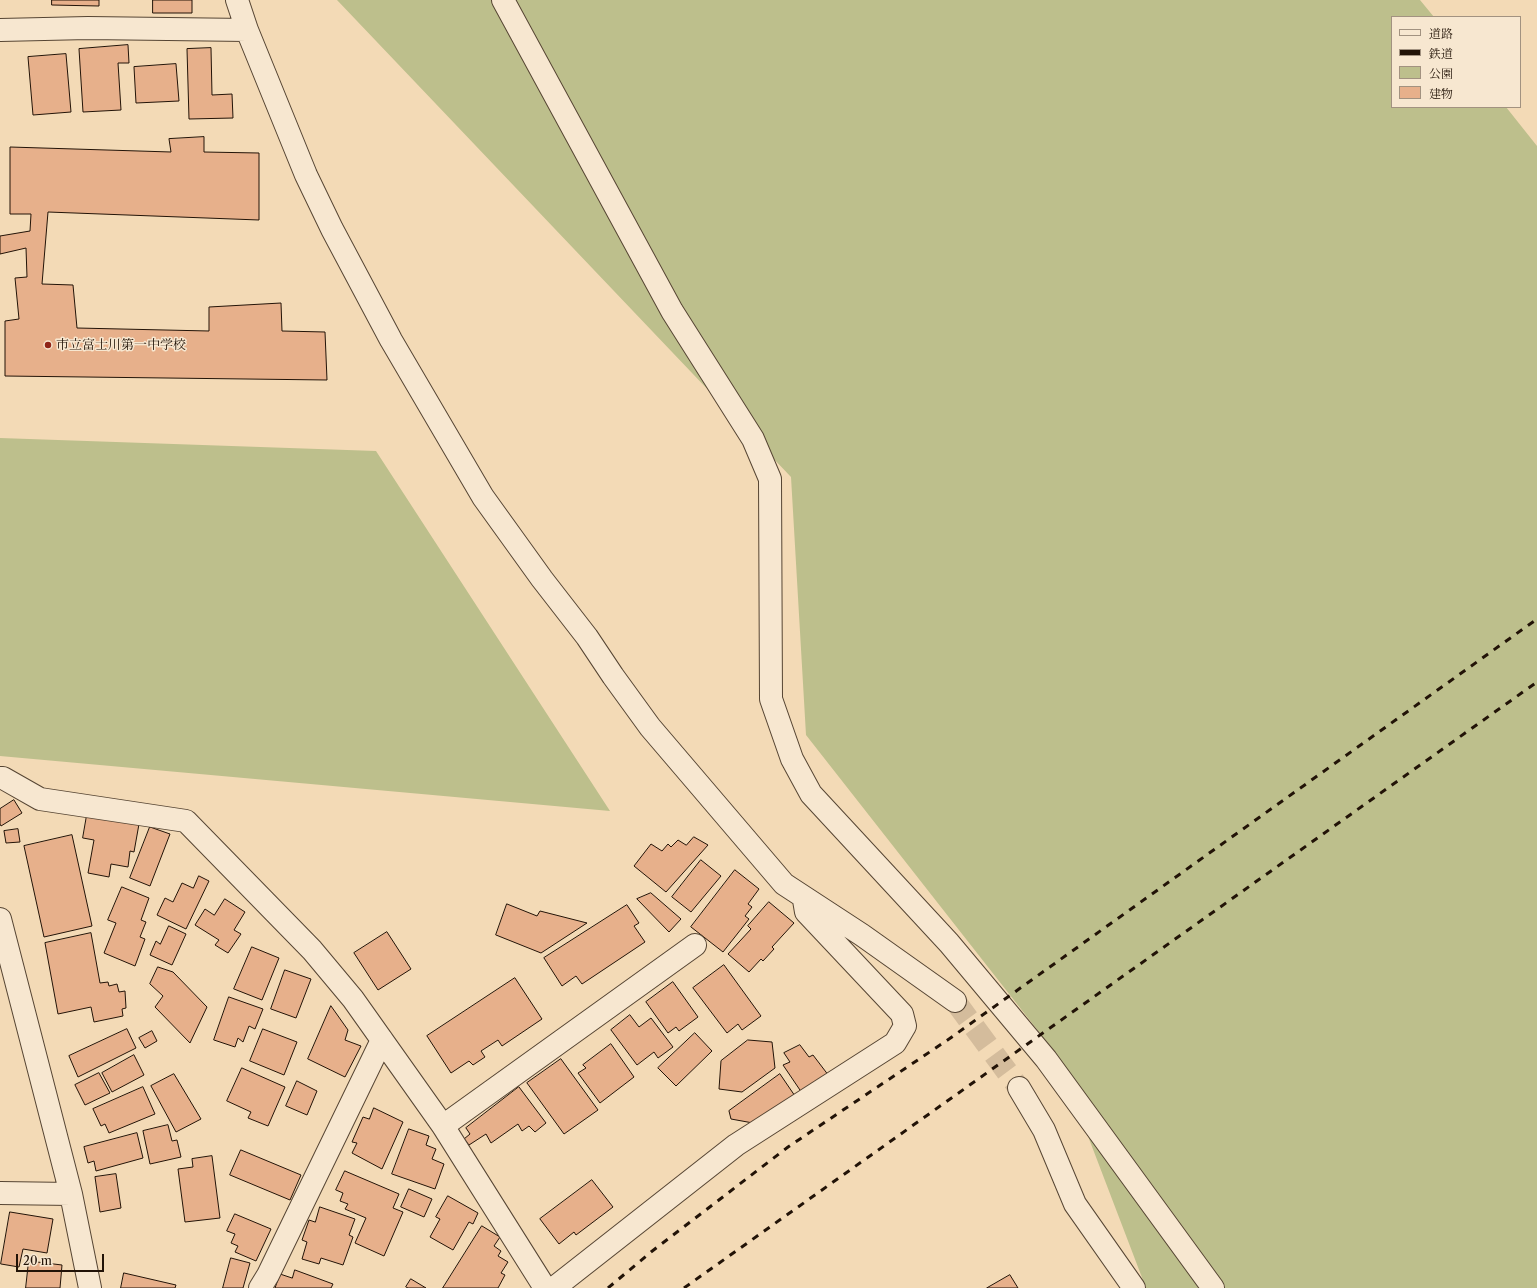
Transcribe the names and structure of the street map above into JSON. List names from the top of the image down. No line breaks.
{"places":["市立富士川第一中学校"],"legend":["道路","鉄道","公園","建物"],"scale_bar":"20 m"}
